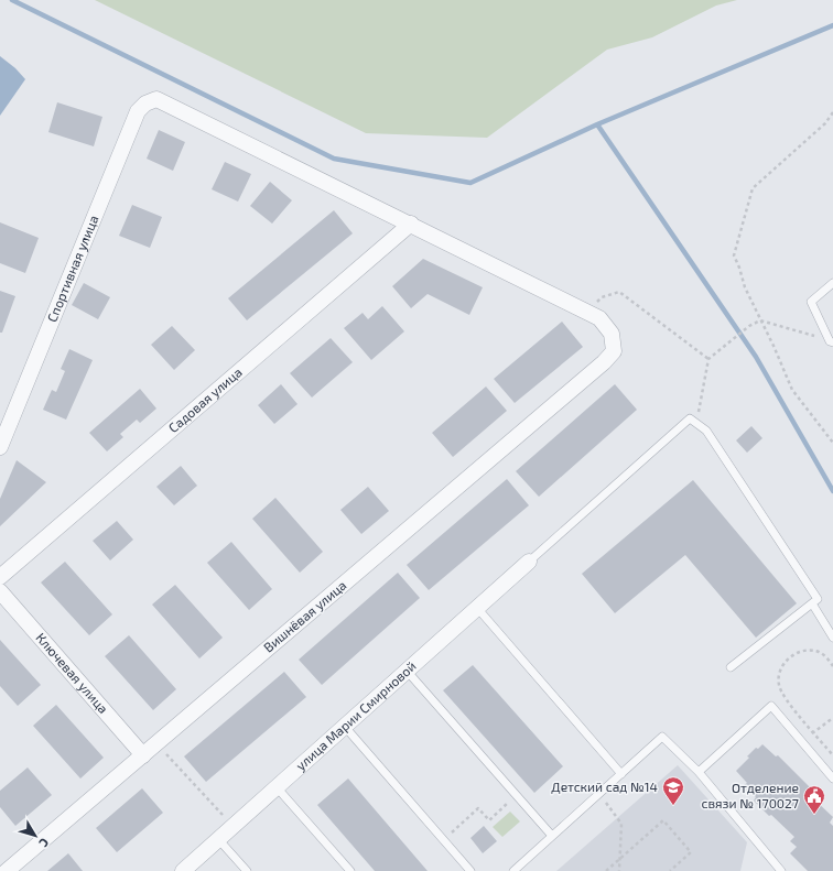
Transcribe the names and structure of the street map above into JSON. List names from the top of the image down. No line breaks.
{"streets":{"street":["Спортивная улица","Садовая улица","Вишнёвая улица","Ключевая улица","улица Марии Смирновой"]},"crossings":[["Спортивная улица","Садовая улица"],["Вишнёвая улица","Ключевая улица"]],"places":{"school or university":["Детский сад №14"],"public building":["Отделение связи № 170027"]},"north":"bottom right"}
